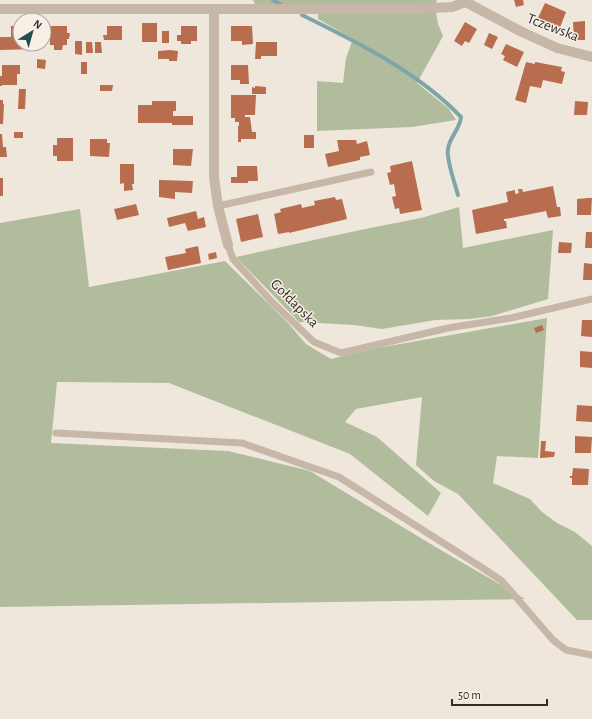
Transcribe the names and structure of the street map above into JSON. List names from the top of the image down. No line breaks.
{"streets":{"street":["Tczewska","Gołdapska"]},"scale_bar":"50 m","north":"top right"}
